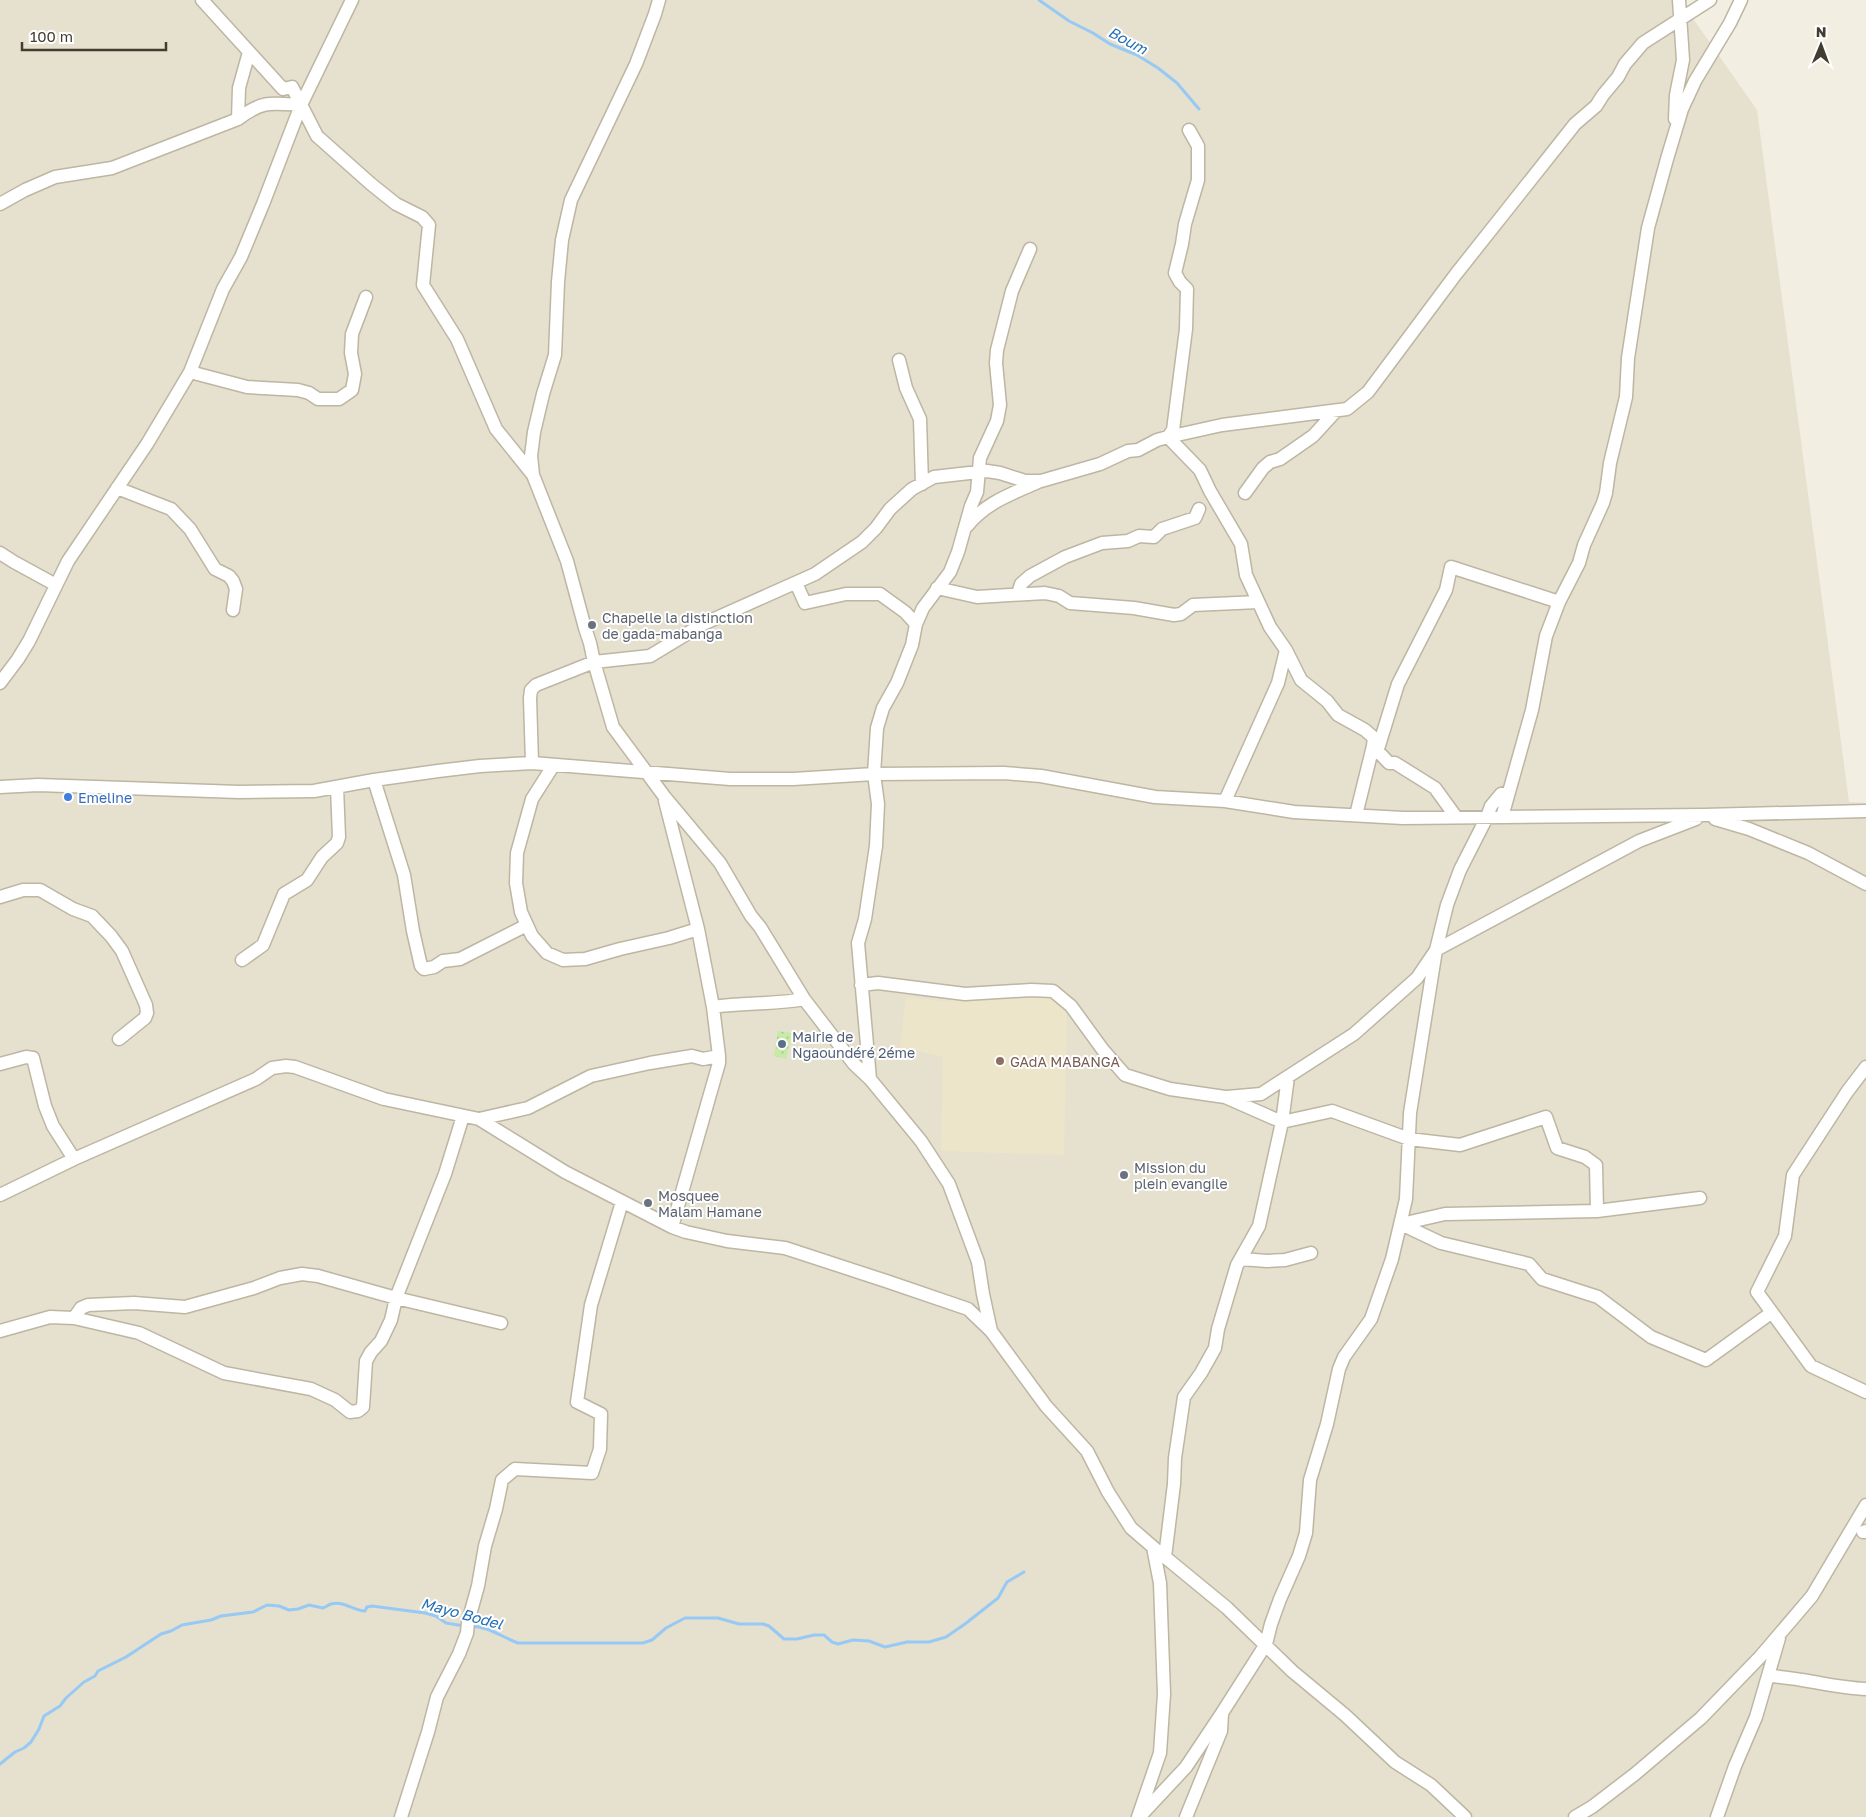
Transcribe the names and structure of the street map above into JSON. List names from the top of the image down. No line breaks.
{"water":["Boum","Mayo Bodel"],"places":["Chapelle la distinction de gada-mabanga","Emeline","Mairie de Ngaoundéré 2éme","GAdA MABANGA","Mission du plein evangile","Mosquee Malam Hamane"],"scale_bar":"100 m","north":"top"}
